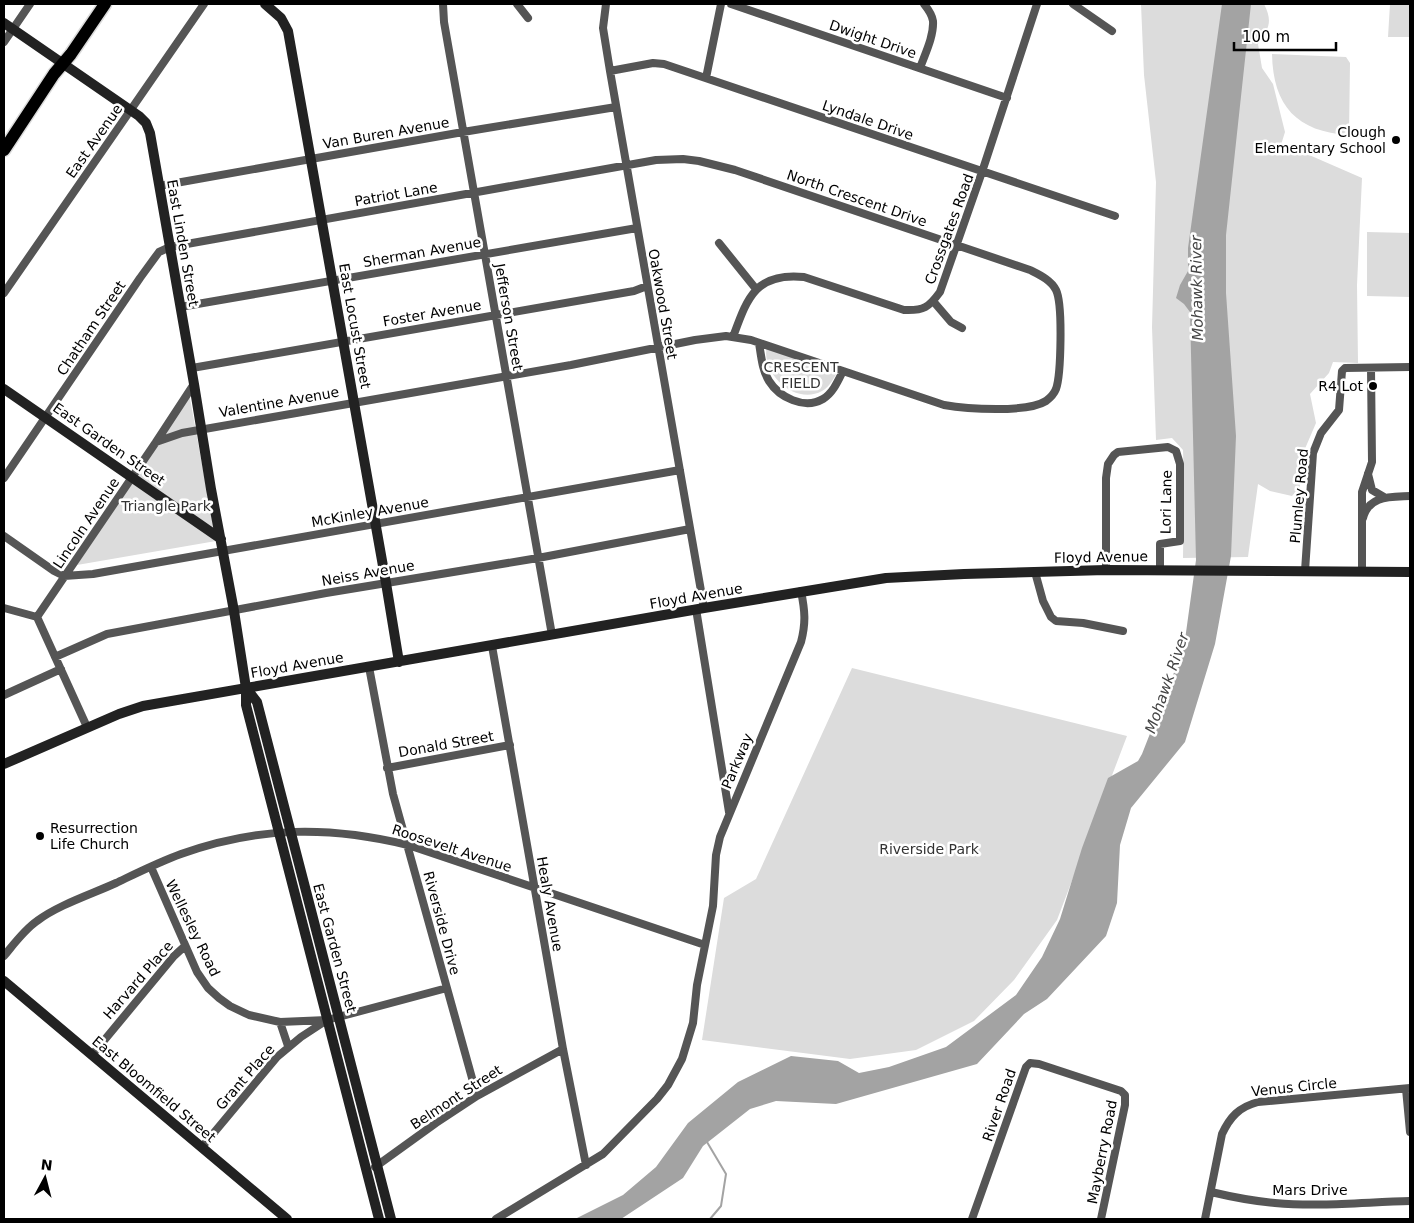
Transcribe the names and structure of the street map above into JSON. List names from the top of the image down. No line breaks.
{"streets":{"street":["Dwight Drive","Lyndale Drive","Van Buren Avenue","East Avenue","Patriot Lane","North Crescent Drive","Crossgates Road","East Linden Street","Sherman Avenue","Oakwood Street","Foster Avenue","Jefferson Street","East Locust Street","Chatham Street","Valentine Avenue","East Garden Street","Plumley Road","Lori Lane","McKinley Avenue","Lincoln Avenue","Floyd Avenue","Neiss Avenue","Donald Street","Parkway","Roosevelt Avenue","Healy Avenue","Riverside Drive","Wellesley Road","Harvard Place","Grant Place","Venus Circle","East Bloomfield Street","Belmont Street","River Road","Mayberry Road","Mars Drive"]},"crossings":[["Dwight Drive","Crossgates Road"],["Lyndale Drive","Crossgates Road"],["Lyndale Drive","Oakwood Street"],["Van Buren Avenue","East Linden Street"],["Van Buren Avenue","Oakwood Street"],["Van Buren Avenue","Jefferson Street"],["Van Buren Avenue","East Locust Street"],["East Avenue","East Linden Street"],["Patriot Lane","North Crescent Drive"],["Patriot Lane","East Linden Street"],["Patriot Lane","Oakwood Street"],["Patriot Lane","Jefferson Street"],["Patriot Lane","East Locust Street"],["Patriot Lane","Chatham Street"],["North Crescent Drive","Crossgates Road"],["North Crescent Drive","Oakwood Street"],["East Linden Street","Sherman Avenue"],["East Linden Street","Foster Avenue"],["East Linden Street","Chatham Street"],["East Linden Street","Valentine Avenue"],["East Linden Street","East Garden Street"],["East Linden Street","Lincoln Avenue"],["Sherman Avenue","Oakwood Street"],["Sherman Avenue","Jefferson Street"],["Sherman Avenue","East Locust Street"],["Oakwood Street","Foster Avenue"],["Oakwood Street","Valentine Avenue"],["Oakwood Street","McKinley Avenue"],["Oakwood Street","Floyd Avenue"],["Oakwood Street","Neiss Avenue"],["Oakwood Street","Parkway"],["Foster Avenue","Jefferson Street"],["Foster Avenue","East Locust Street"],["Jefferson Street","Valentine Avenue"],["Jefferson Street","McKinley Avenue"],["Jefferson Street","Floyd Avenue"],["Jefferson Street","Neiss Avenue"],["East Locust Street","Valentine Avenue"],["East Locust Street","McKinley Avenue"],["East Locust Street","Floyd Avenue"],["East Locust Street","Neiss Avenue"],["Chatham Street","East Garden Street"],["East Garden Street","McKinley Avenue"],["East Garden Street","Lincoln Avenue"],["East Garden Street","Floyd Avenue"],["East Garden Street","Neiss Avenue"],["East Garden Street","Roosevelt Avenue"],["East Garden Street","Wellesley Road"],["East Garden Street","Grant Place"],["East Garden Street","Belmont Street"],["Plumley Road","Floyd Avenue"],["Lori Lane","Floyd Avenue"],["McKinley Avenue","Lincoln Avenue"],["Floyd Avenue","Parkway"],["Floyd Avenue","Healy Avenue"],["Floyd Avenue","Riverside Drive"],["Donald Street","Healy Avenue"],["Donald Street","Riverside Drive"],["Parkway","Roosevelt Avenue"],["Parkway","Healy Avenue"],["Roosevelt Avenue","Healy Avenue"],["Roosevelt Avenue","Riverside Drive"],["Roosevelt Avenue","Wellesley Road"],["Healy Avenue","Belmont Street"],["Riverside Drive","Wellesley Road"],["Riverside Drive","Belmont Street"],["Wellesley Road","Harvard Place"],["Wellesley Road","Grant Place"],["Harvard Place","East Bloomfield Street"],["Grant Place","East Bloomfield Street"],["Venus Circle","Mars Drive"],["River Road","Mayberry Road"]],"water":["Mohawk River"],"parks":["CRESCENT FIELD","Triangle Park","Riverside Park"],"places":["Clough Elementary School","R4 Lot","Resurrection Life Church"],"scale_bar":"100 m","north":"top"}
